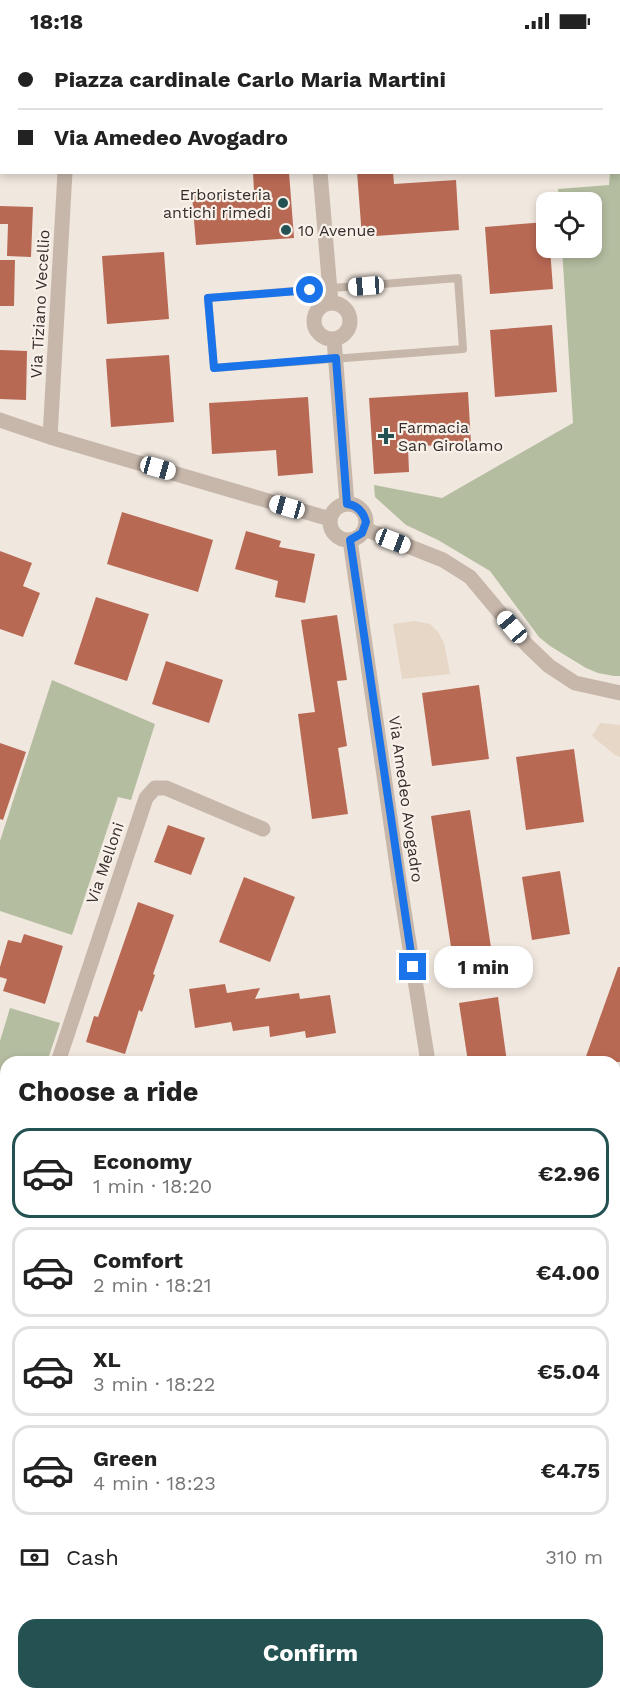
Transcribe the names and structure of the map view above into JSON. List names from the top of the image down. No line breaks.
{"streets":{"street":["Via Tiziano Vecellio","Via Amedeo Avogadro","Via Melloni"]},"places":{"other":["Erboristeria antichi rimedi","10 Avenue"],"health":["Farmacia San Girolamo"]},"page":{"status":"18:18","banner":["Piazza cardinale Carlo Maria Martini","Via Amedeo Avogadro"],"bubble":"1 min","heading":"Choose a ride","list":[{"name":"Economy","note":"1 min · 18:20","value":"€2.96"},{"name":"Comfort","note":"2 min · 18:21","value":"€4.00"},{"name":"XL","note":"3 min · 18:22","value":"€5.04"},{"name":"Green","note":"4 min · 18:23","value":"€4.75"}],"pay":["Cash","310 m"],"buttons":"Confirm"}}
